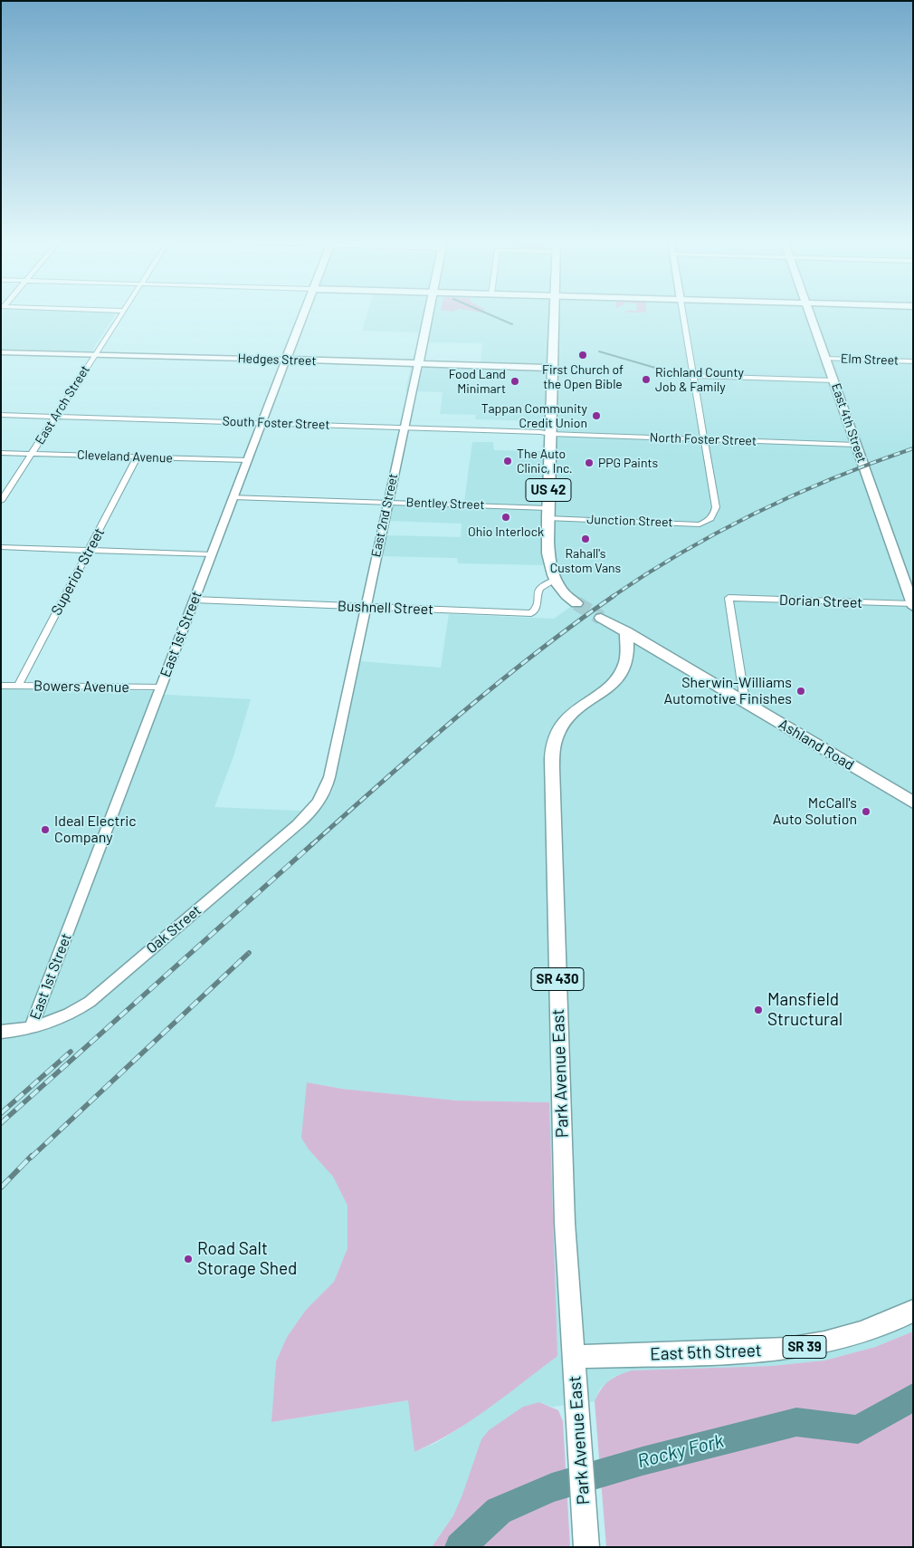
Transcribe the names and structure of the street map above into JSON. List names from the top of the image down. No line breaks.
{"streets":{"main road":["Hedges Street","East 4th Street","US 42","East 2nd Street","East 1st Street","Ashland Road","SR 430","Park Avenue East","SR 39","East 5th Street"],"street":["Elm Street","East Arch Street","South Foster Street","North Foster Street","Cleveland Avenue","Bentley Street","Junction Street","Superior Street","Dorian Street","Bushnell Street","Bowers Avenue","Oak Street"]},"crossings":[["Hedges Street","East Arch Street"],["Hedges Street","US 42"],["Hedges Street","East 2nd Street"],["Hedges Street","East 1st Street"],["Elm Street","East 4th Street"],["East Arch Street","South Foster Street"],["East Arch Street","Cleveland Avenue"],["South Foster Street","North Foster Street"],["South Foster Street","US 42"],["South Foster Street","East 2nd Street"],["South Foster Street","East 1st Street"],["East 4th Street","North Foster Street"],["East 4th Street","Dorian Street"],["North Foster Street","US 42"],["North Foster Street","Junction Street"],["Cleveland Avenue","Superior Street"],["Cleveland Avenue","East 1st Street"],["US 42","Bentley Street"],["US 42","Junction Street"],["US 42","Bushnell Street"],["Bentley Street","East 2nd Street"],["Bentley Street","Junction Street"],["Bentley Street","East 1st Street"],["East 2nd Street","Bushnell Street"],["East 2nd Street","Oak Street"],["Superior Street","Bowers Avenue"],["Dorian Street","Ashland Road"],["Bushnell Street","East 1st Street"],["East 1st Street","Bowers Avenue"],["East 1st Street","Oak Street"],["Ashland Road","Park Avenue East"],["Park Avenue East","East 5th Street"]],"water":["Rocky Fork"],"places":["First Church of the Open Bible","Richland County Job & Family","Food Land Minimart","Tappan Community Credit Union","The Auto Clinic, Inc.","PPG Paints","Ohio Interlock","Rahall's Custom Vans","Sherwin-Williams Automotive Finishes","McCall's Auto Solution","Ideal Electric Company","Mansfield Structural","Road Salt Storage Shed"]}
